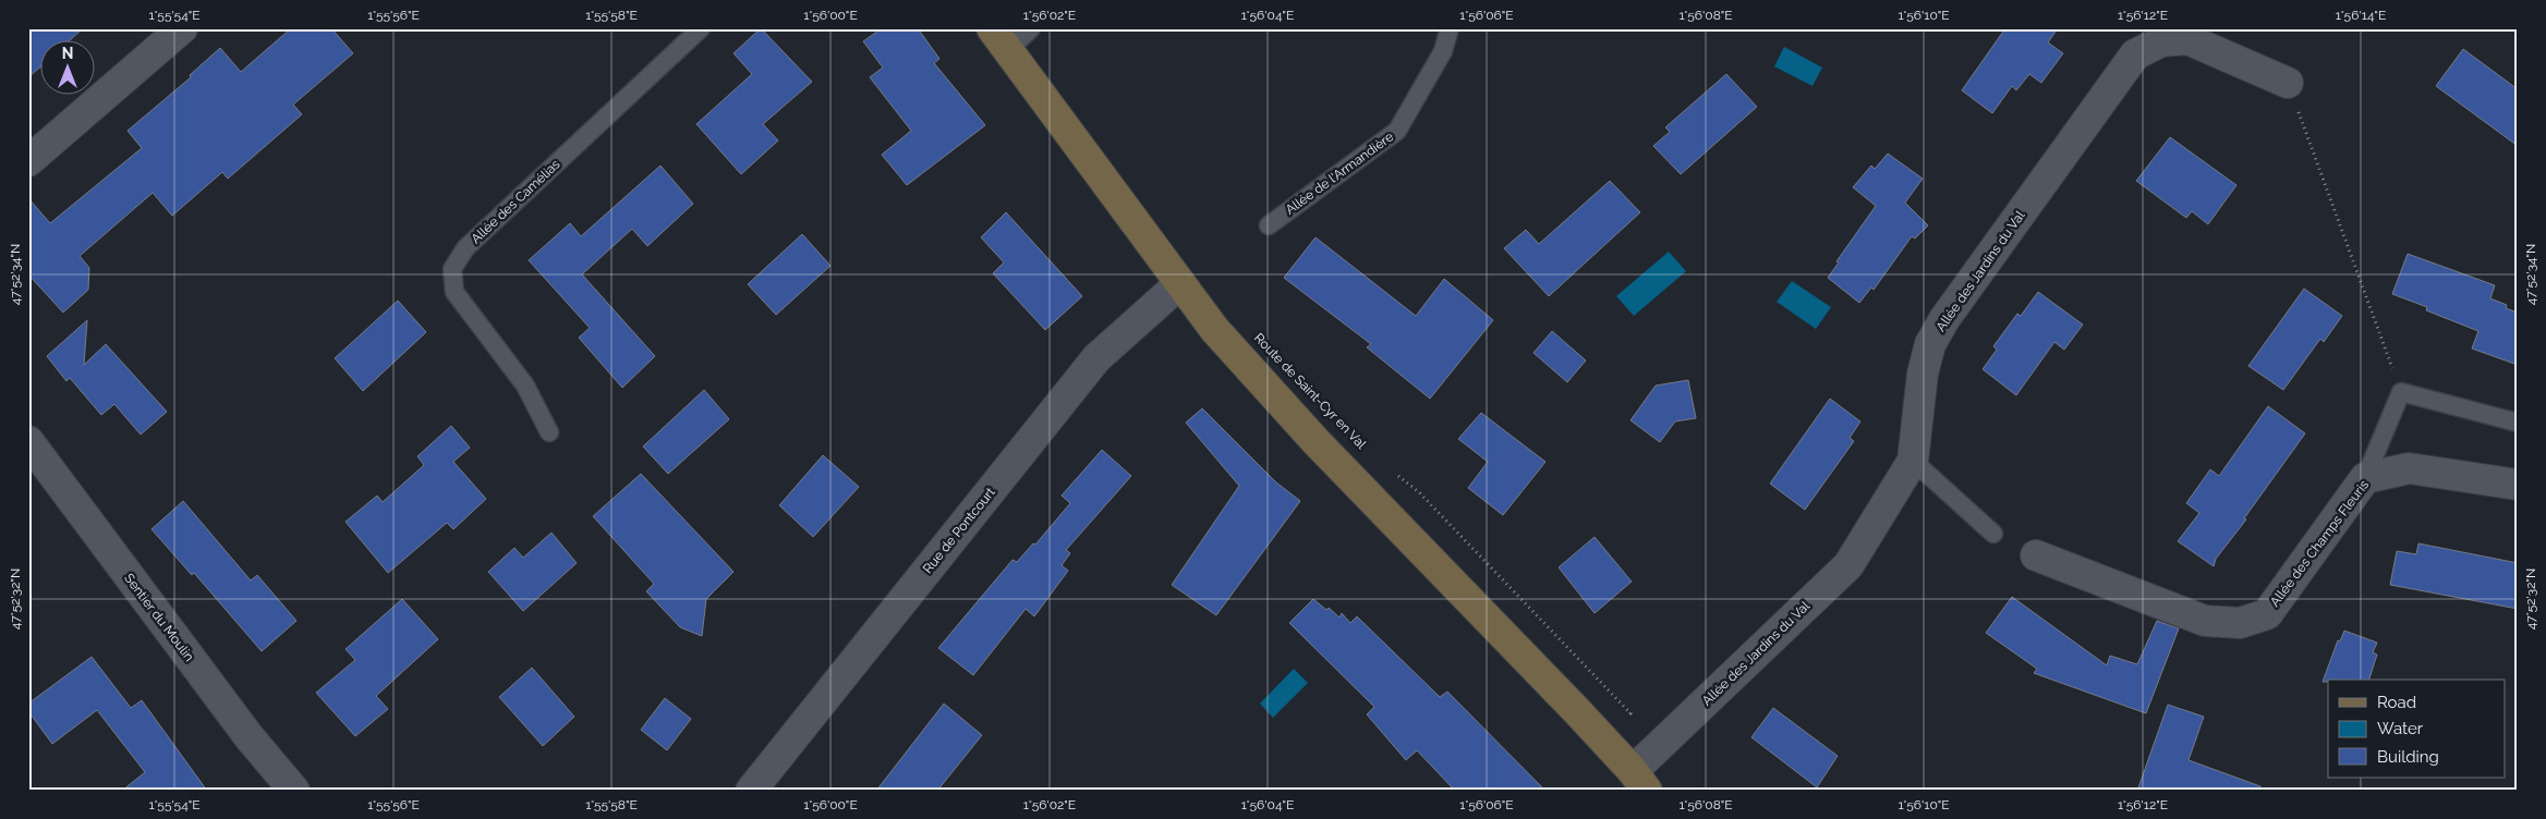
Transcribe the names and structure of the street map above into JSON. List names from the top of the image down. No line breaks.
{"streets":{"street":["Allée des Jardins du Val","Route de Saint-Cyr en Val","Rue de Pontcourt","Allée des Champs Fleuris","Sentier du Moulin"],"lane":["Allée de l'Armandière","Allée des Camélias"]},"crossings":[["Allée des Jardins du Val","Route de Saint-Cyr en Val"],["Route de Saint-Cyr en Val","Rue de Pontcourt"]],"legend":["Road","Water","Building"],"north":"top","coordinates":["1°55'54\"E","1°55'56\"E","1°55'58\"E","1°56'00\"E","1°56'02\"E","1°56'04\"E","1°56'06\"E","1°56'08\"E","1°56'10\"E","1°56'12\"E","1°56'14\"E","47°52'34\"N","47°52'32\"N"]}
